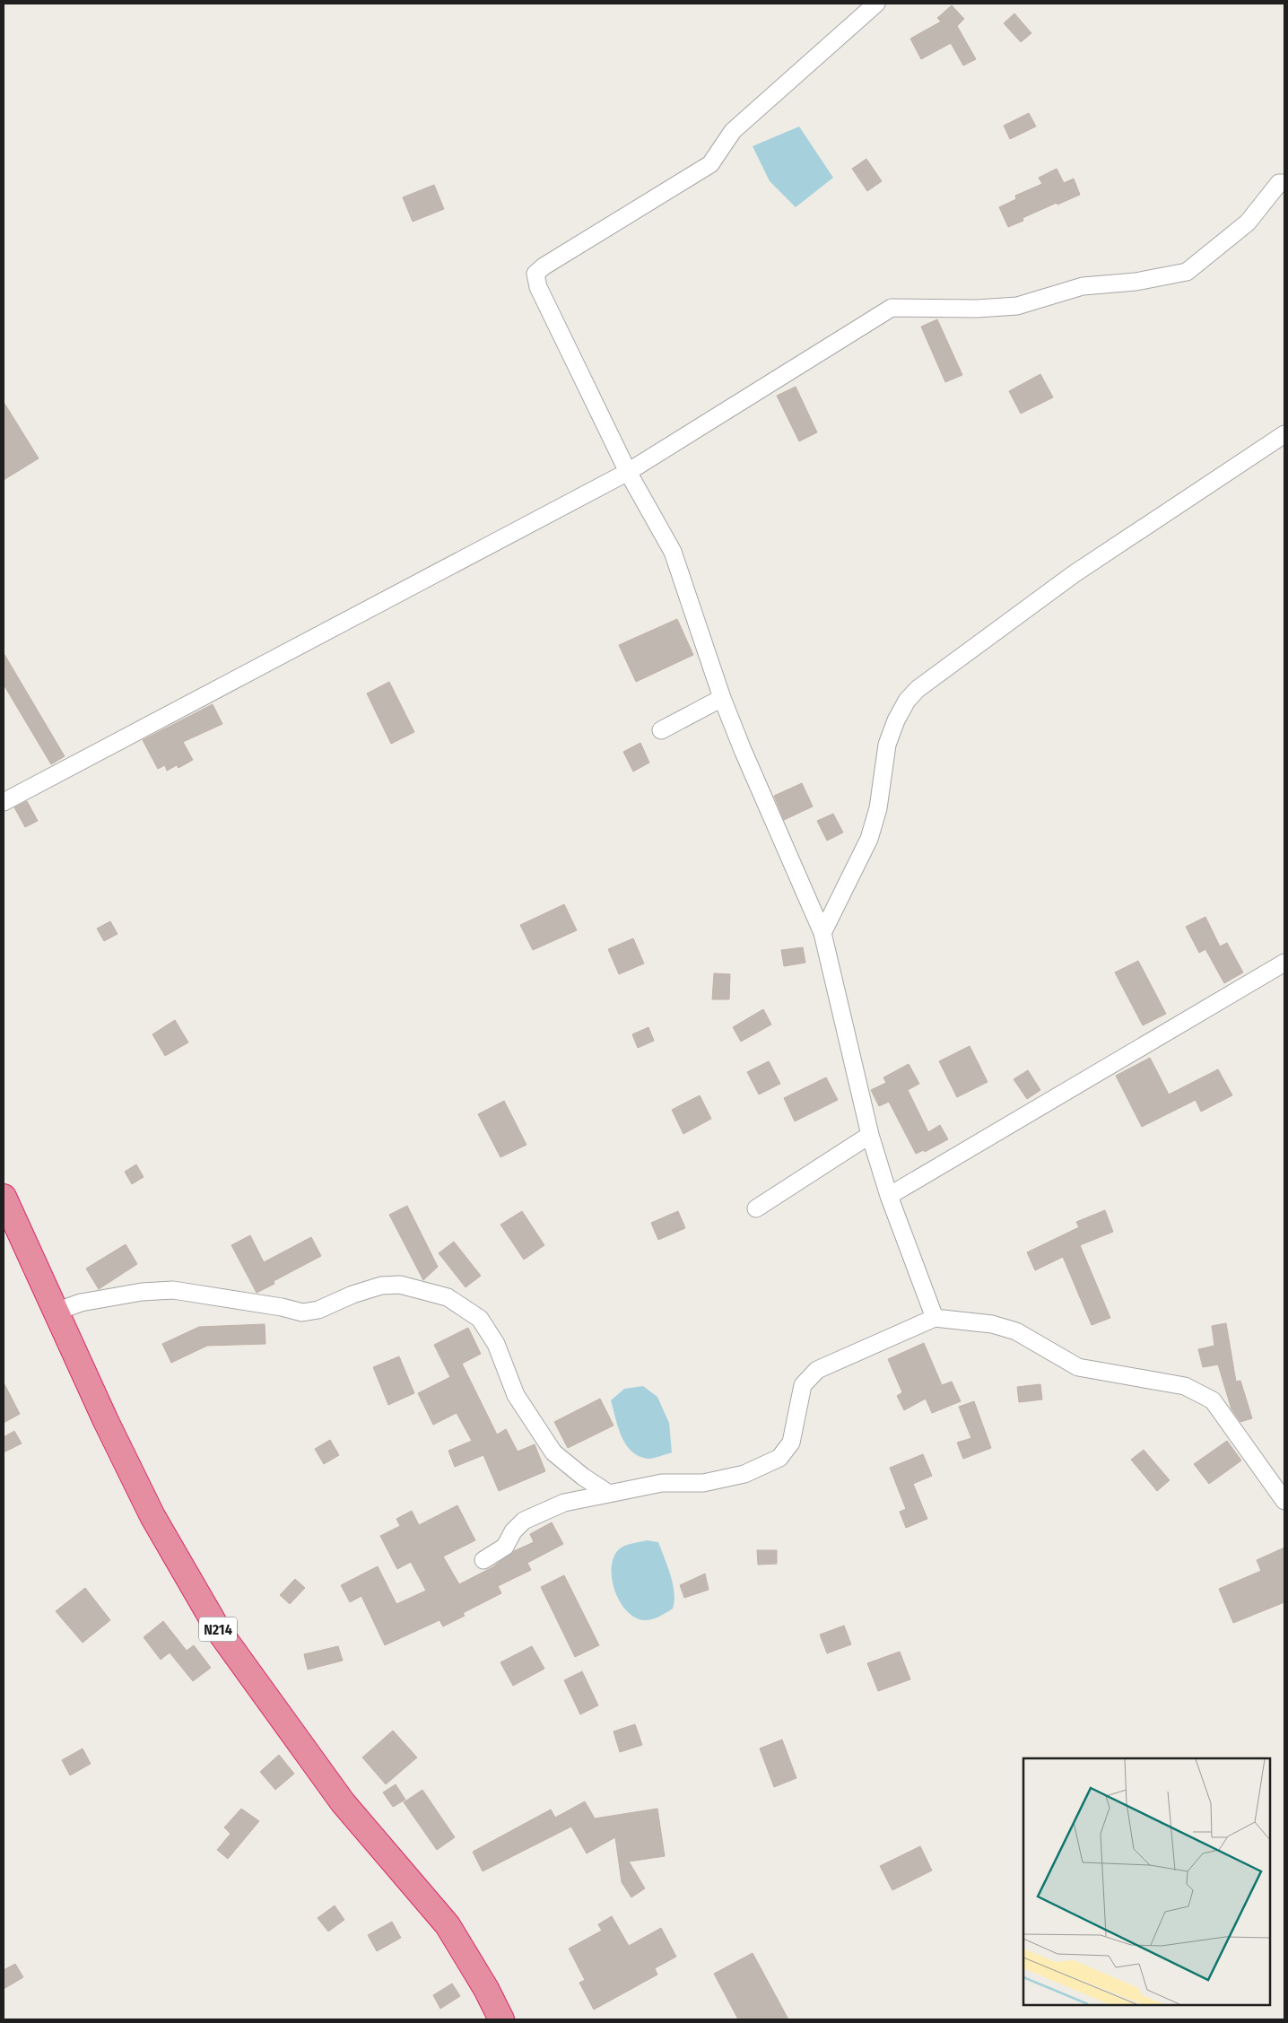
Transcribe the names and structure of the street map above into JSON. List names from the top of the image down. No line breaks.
{"streets":{"highway":["N214"]}}
